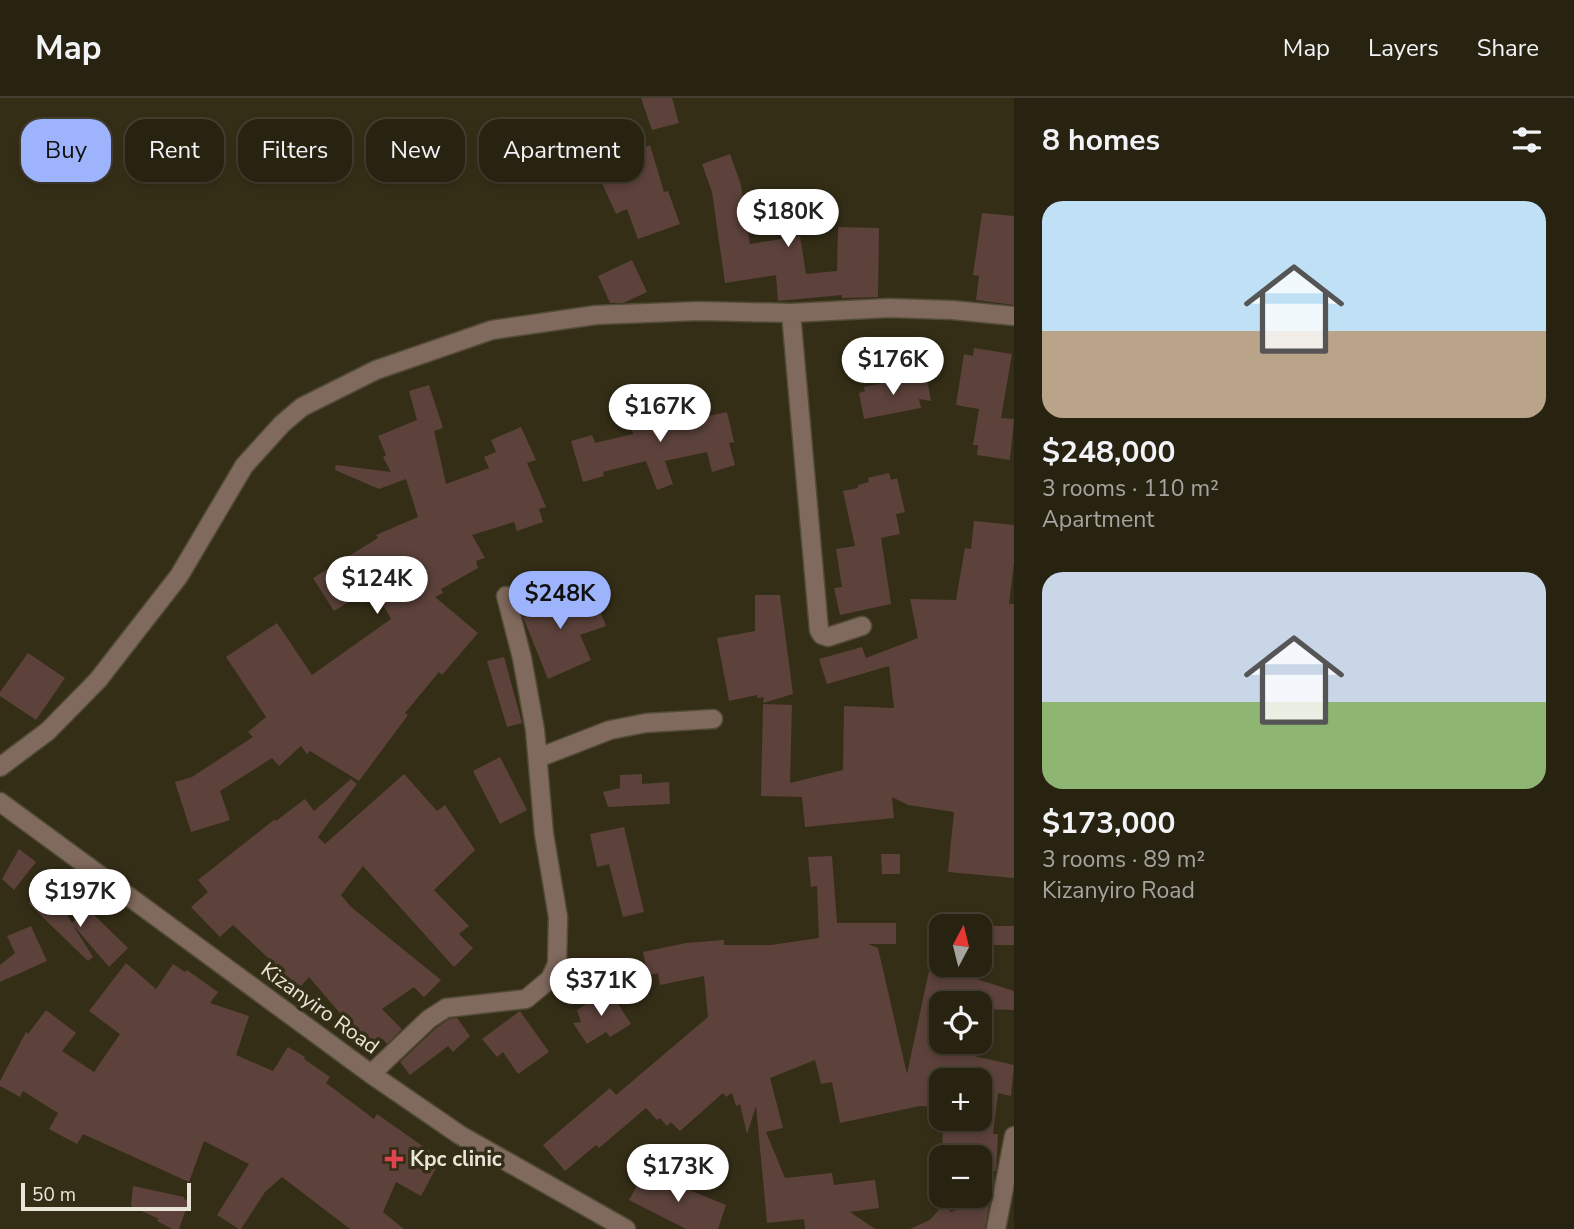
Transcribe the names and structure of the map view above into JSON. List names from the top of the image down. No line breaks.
{"streets":{"street":["Kizanyiro Road"]},"places":{"health":["Kpc clinic"]},"scale_bar":"50 m","north":"top","page":{"header":"Map","nav":["Map","Layers","Share"],"heading":"8 homes","chip":["Buy","Rent","Filters","New","Apartment"],"list":[{"name":"$248,000","note":"3 rooms · 110 m² · Apartment"},{"name":"$173,000","note":"3 rooms · 89 m² · Kizanyiro Road"}],"price":["$180K","$176K","$167K","$124K","$248K","$197K","$371K","$173K"],"map_buttons":["+","−"],"scale":"50 m"}}
